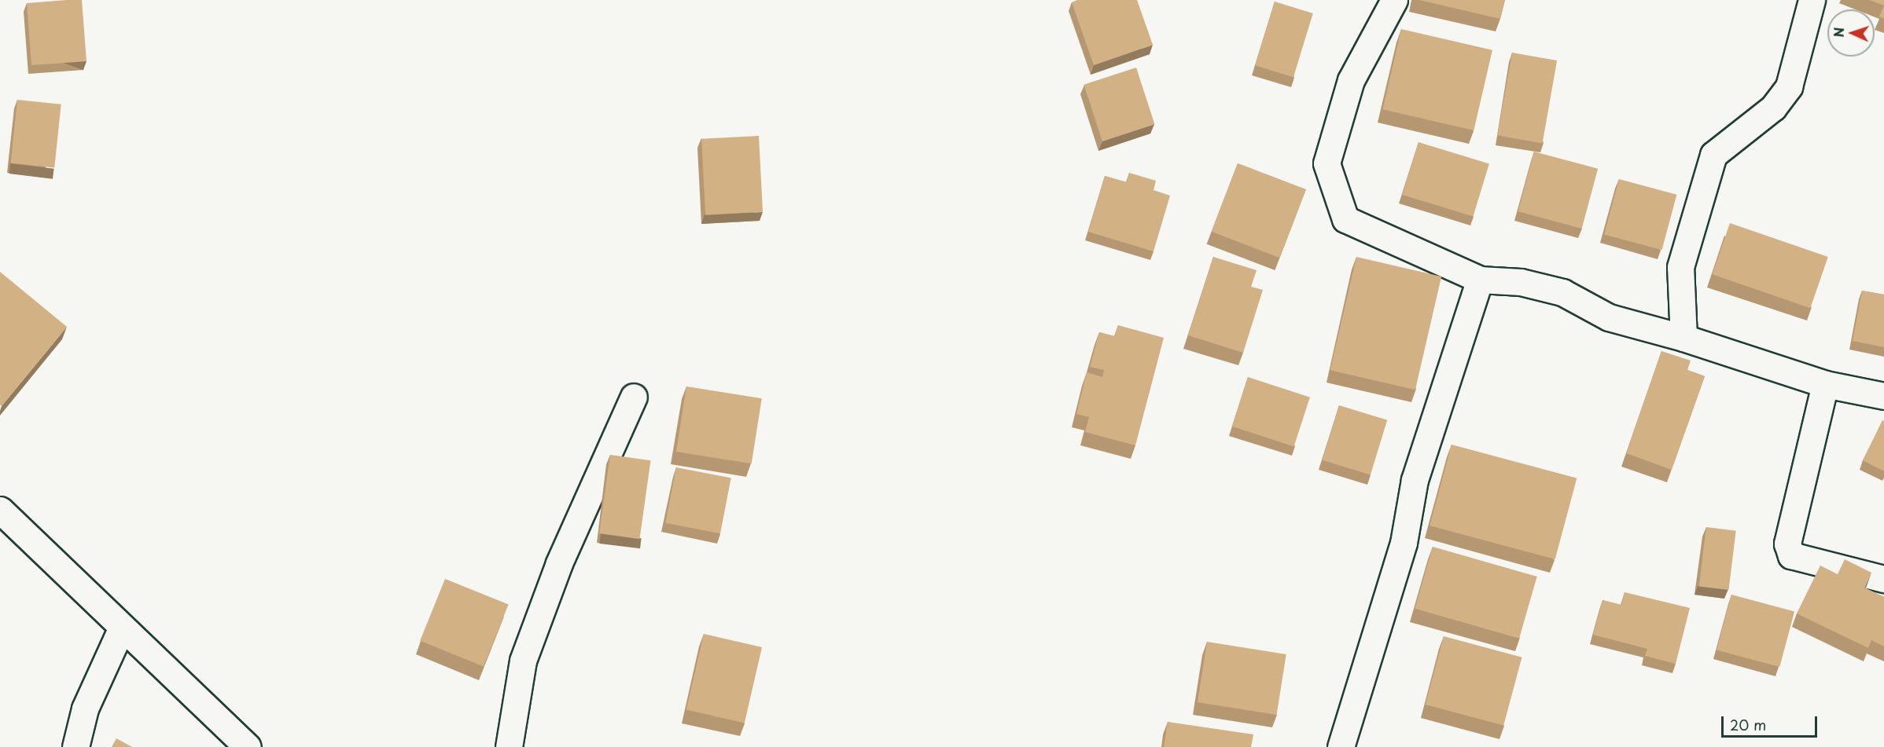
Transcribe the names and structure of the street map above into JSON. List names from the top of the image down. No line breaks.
{"scale_bar":"20 m","north":"left"}
